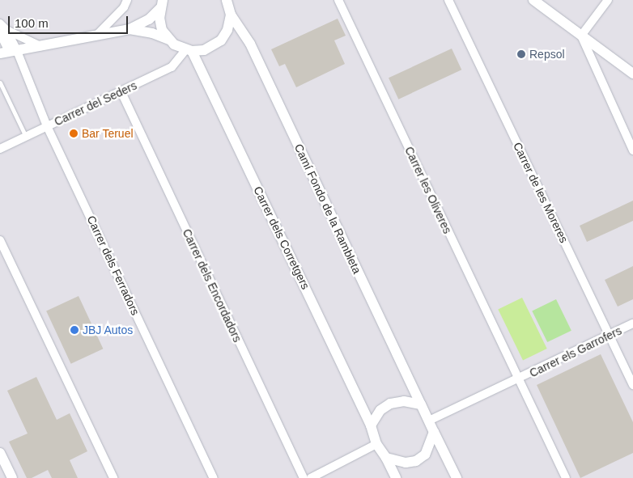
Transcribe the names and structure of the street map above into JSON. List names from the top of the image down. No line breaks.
{"streets":{"street":["Carrer del Seders","Carrer les Oliveres","Carrer de les Moreres","Camí Fondo de la Rambleta","Carrer dels Corretgers","Carrer dels Ferradors","Carrer dels Encordadors","Carrer els Garrofers"]},"crossings":[["Carrer del Seders","Carrer dels Corretgers"],["Carrer del Seders","Carrer dels Ferradors"],["Carrer del Seders","Carrer dels Encordadors"],["Carrer les Oliveres","Carrer els Garrofers"],["Carrer de les Moreres","Carrer els Garrofers"],["Camí Fondo de la Rambleta","Carrer dels Corretgers"],["Camí Fondo de la Rambleta","Carrer els Garrofers"],["Carrer dels Corretgers","Carrer els Garrofers"]],"places":["Repsol","Bar Teruel","JBJ Autos"],"scale_bar":"100 m"}
